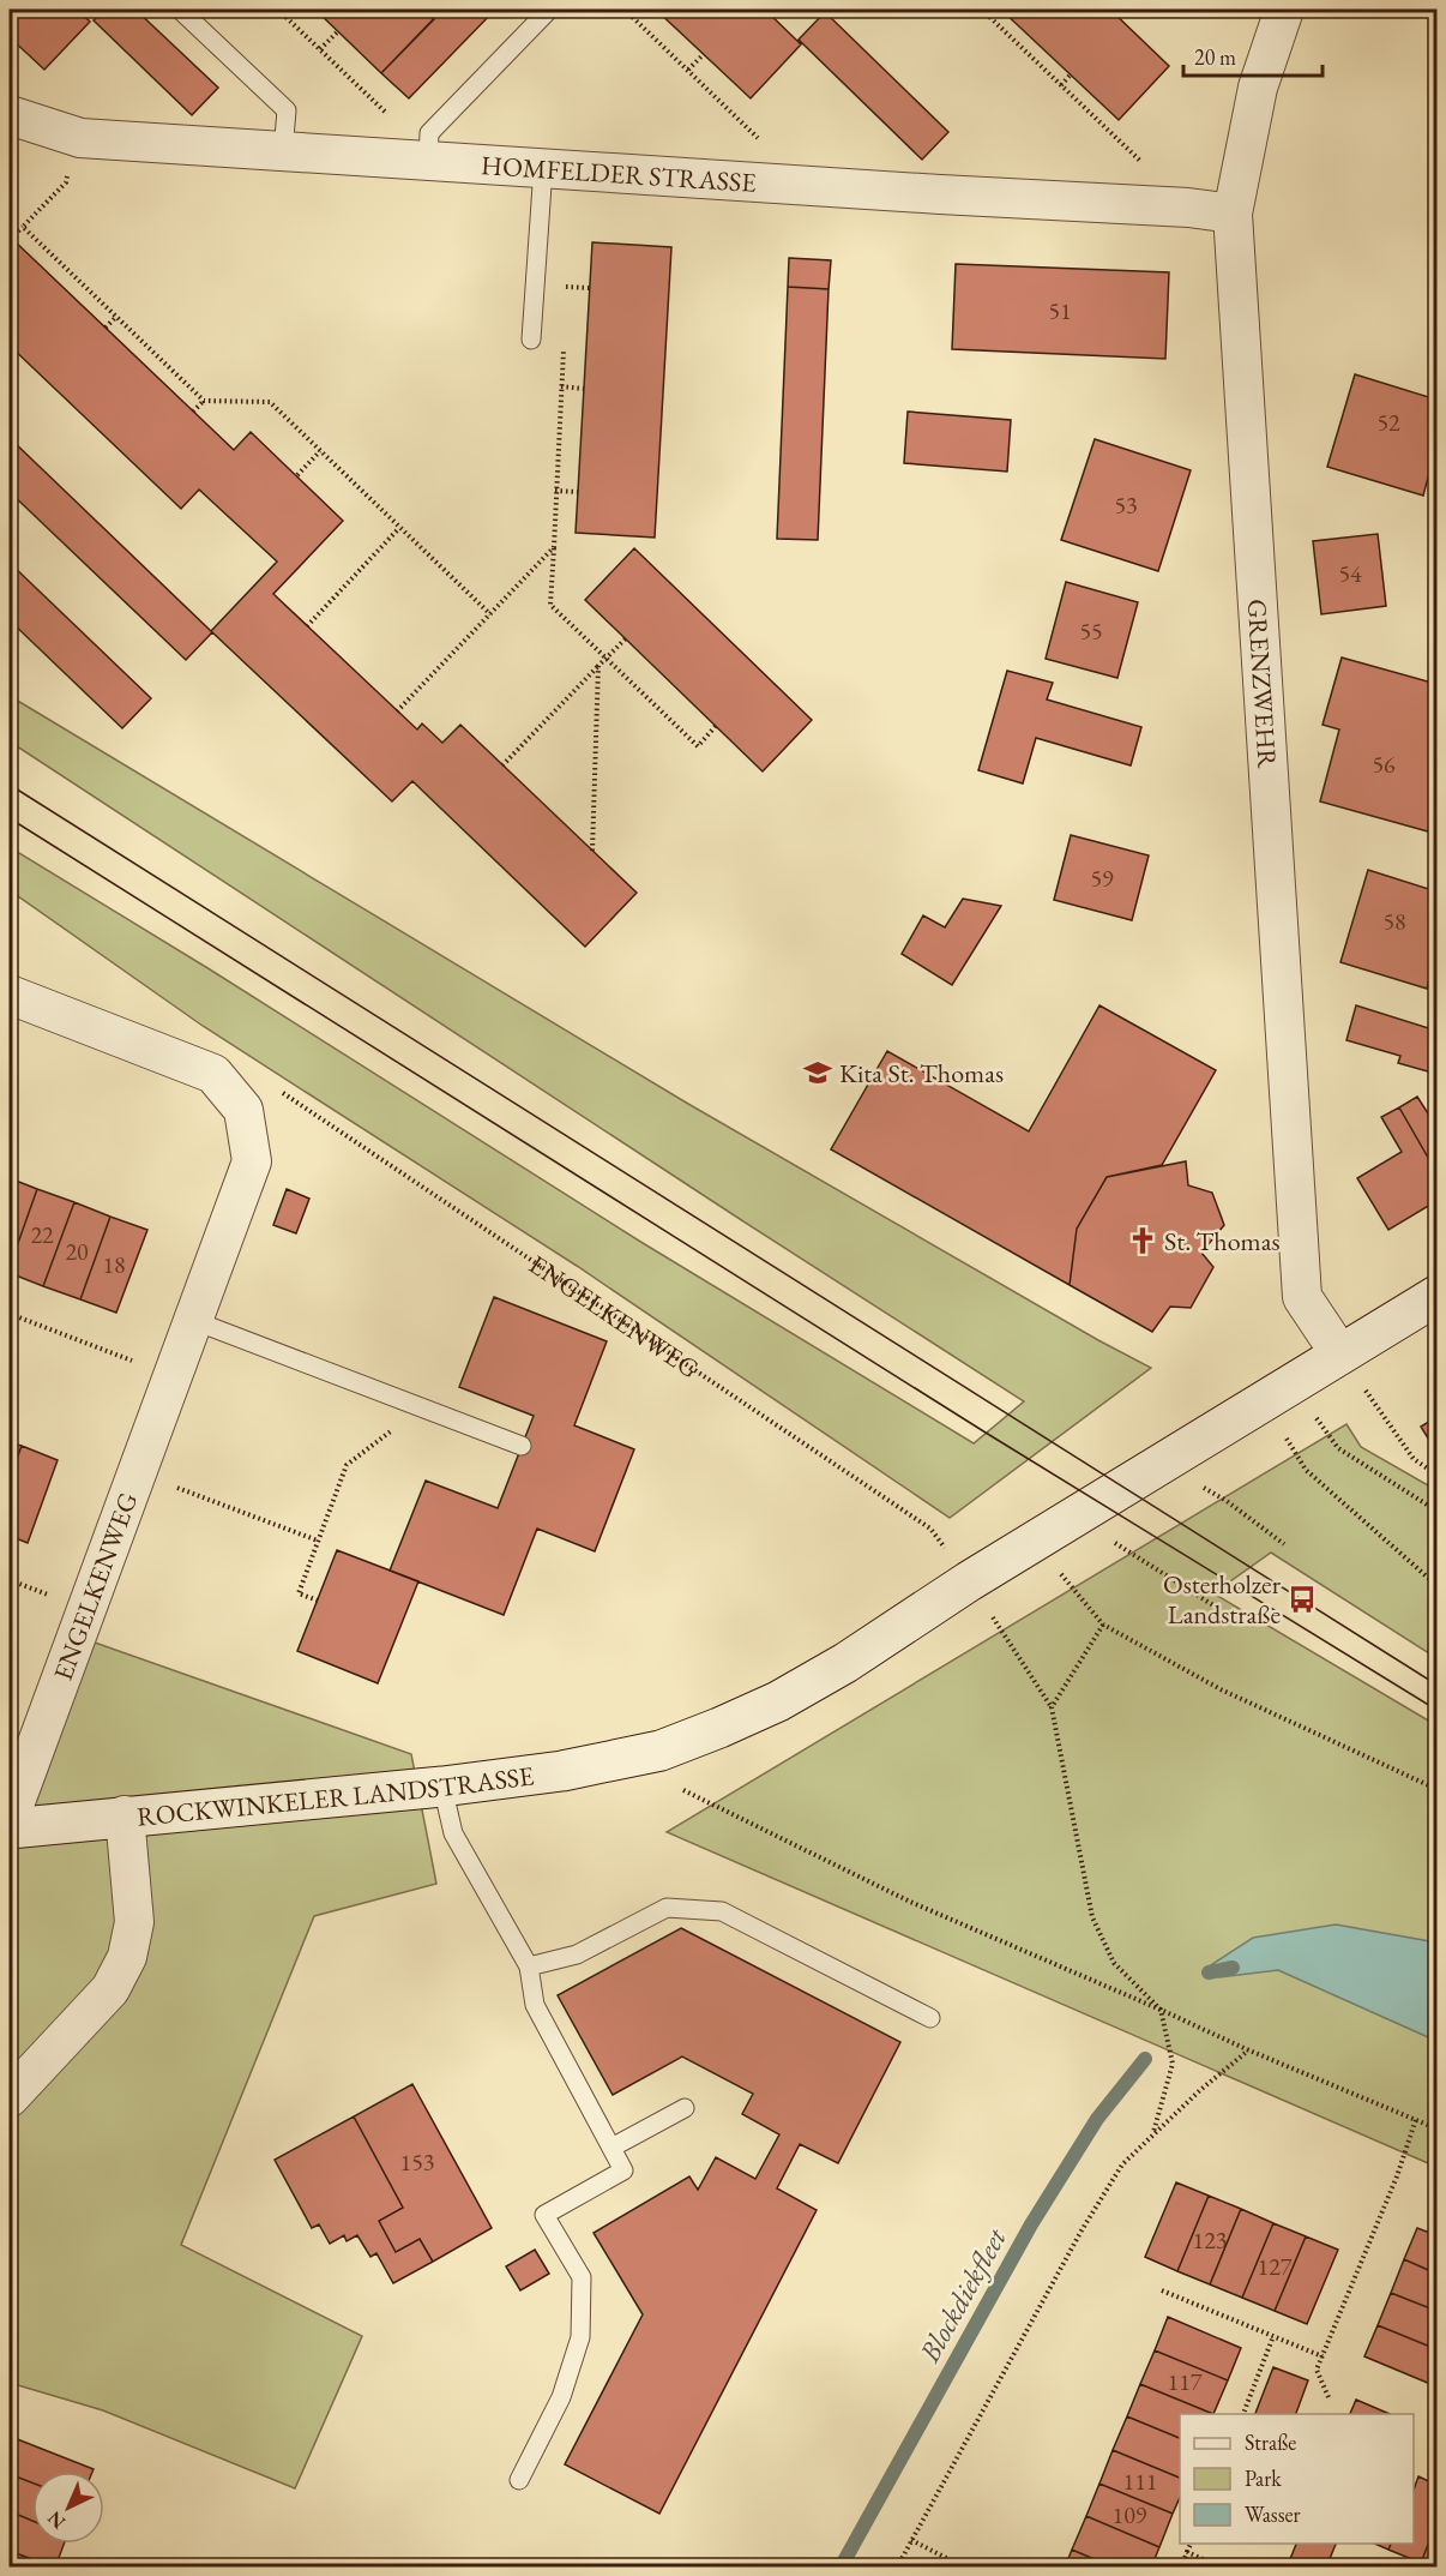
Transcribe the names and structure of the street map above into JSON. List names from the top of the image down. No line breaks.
{"streets":{"main road":["ROCKWINKELER LANDSTRASSE"],"street":["HOMFELDER STRASSE","GRENZWEHR","ENGELKENWEG"]},"crossings":[["HOMFELDER STRASSE","GRENZWEHR"]],"water":["Blockdiekfleet"],"places":{"school or university":["Kita St. Thomas"],"church":["St. Thomas"],"bus stop":["Osterholzer Landstraße"]},"house_numbers":["51","52","53","54","55","56","59","58","22","20","18","153","123","127","117","111","109"],"legend":["Straße","Park","Wasser"],"scale_bar":"20 m","north":"bottom left"}
